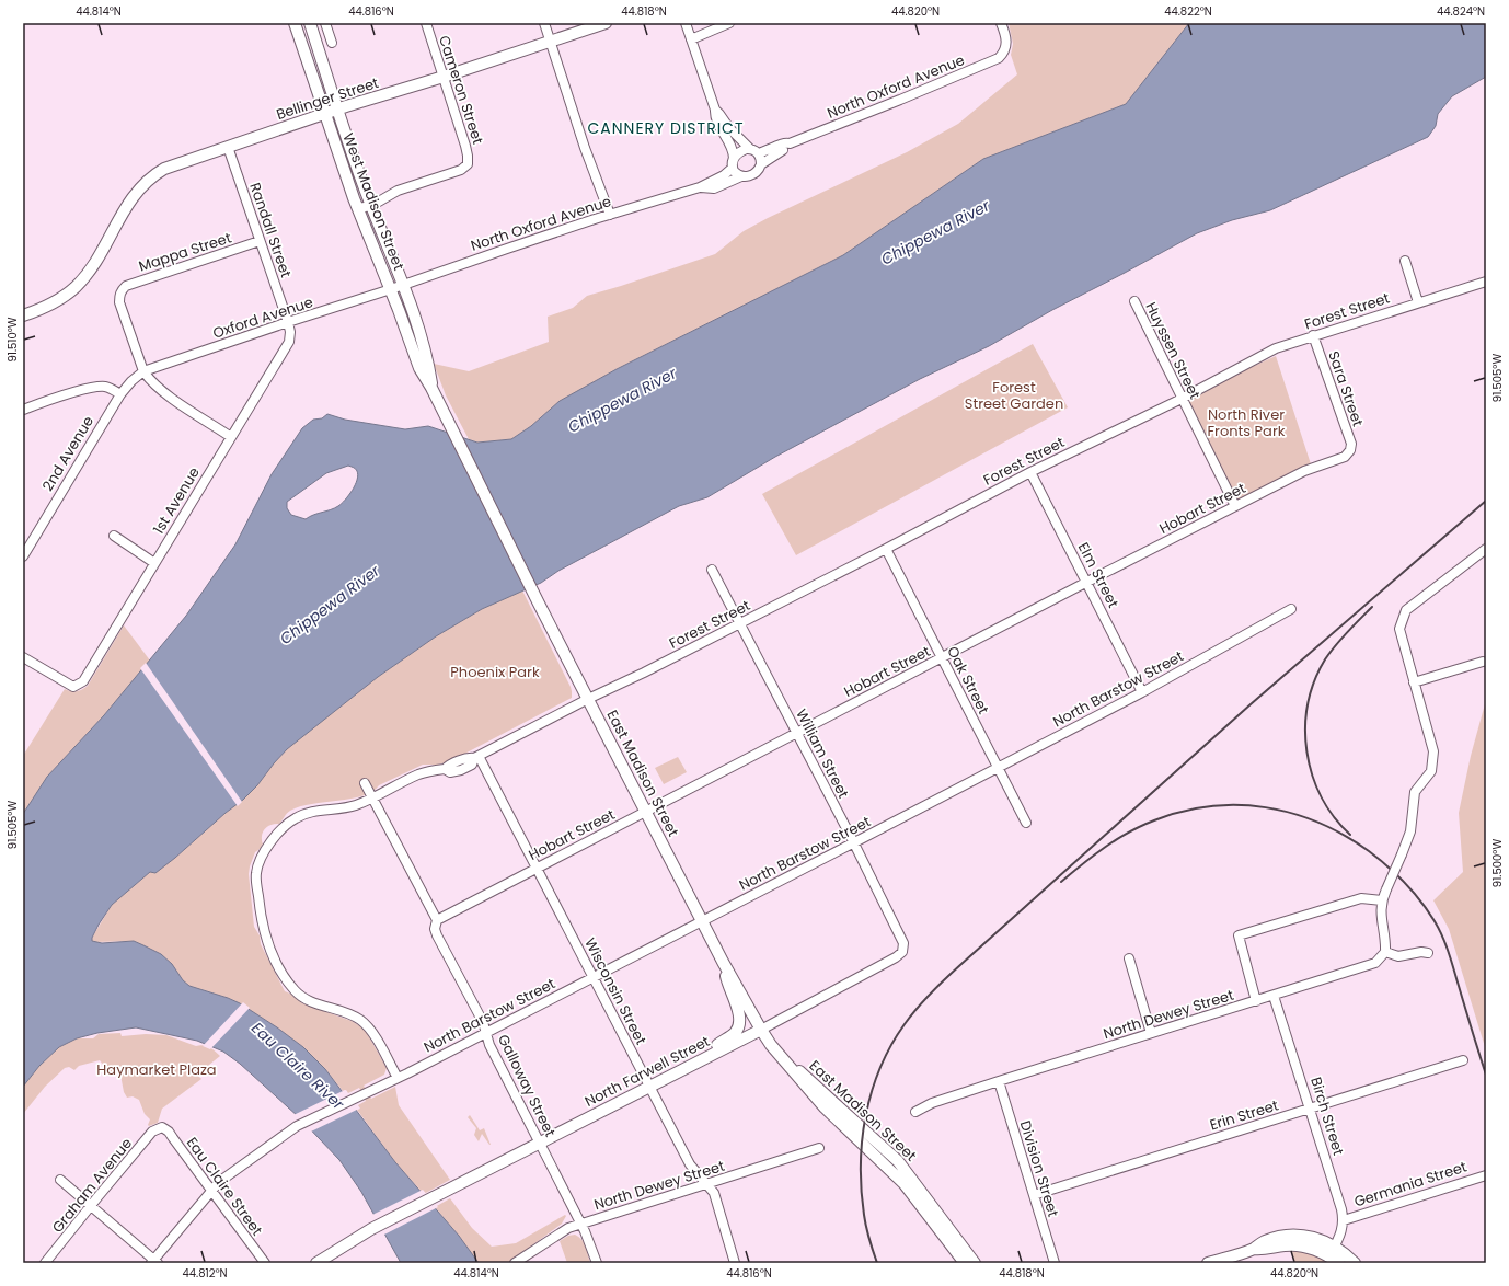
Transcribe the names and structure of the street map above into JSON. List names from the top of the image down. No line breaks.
{"streets":{"main road":["Bellinger Street","West Madison Street","East Madison Street","North Farwell Street"],"street":["North Oxford Avenue","Cameron Street","Randall Street","Mappa Street","Forest Street","Oxford Avenue","Huyssen Street","Sara Street","2nd Avenue","1st Avenue","Hobart Street","Elm Street","Oak Street","North Barstow Street","William Street","Wisconsin Street","North Dewey Street","Galloway Street","Erin Street","Birch Street","Division Street","Germania Street","Graham Avenue","Eau Claire Street"]},"crossings":[["North Oxford Avenue","West Madison Street"],["North Oxford Avenue","Oxford Avenue"],["Cameron Street","Bellinger Street"],["Cameron Street","West Madison Street"],["Bellinger Street","West Madison Street"],["Bellinger Street","Randall Street"],["West Madison Street","Oxford Avenue"],["West Madison Street","East Madison Street"],["Randall Street","Mappa Street"],["Randall Street","Oxford Avenue"],["Randall Street","1st Avenue"],["Mappa Street","Oxford Avenue"],["Mappa Street","2nd Avenue"],["Forest Street","Huyssen Street"],["Forest Street","Sara Street"],["Forest Street","Elm Street"],["Forest Street","Oak Street"],["Forest Street","North Barstow Street"],["Forest Street","William Street"],["Forest Street","East Madison Street"],["Forest Street","Wisconsin Street"],["Oxford Avenue","2nd Avenue"],["Oxford Avenue","1st Avenue"],["Huyssen Street","Hobart Street"],["Sara Street","Hobart Street"],["Hobart Street","Elm Street"],["Hobart Street","Oak Street"],["Hobart Street","William Street"],["Hobart Street","East Madison Street"],["Hobart Street","Wisconsin Street"],["Hobart Street","Galloway Street"],["Elm Street","North Barstow Street"],["Oak Street","North Barstow Street"],["North Barstow Street","William Street"],["North Barstow Street","East Madison Street"],["North Barstow Street","Wisconsin Street"],["North Barstow Street","Galloway Street"],["North Barstow Street","Eau Claire Street"],["William Street","North Farwell Street"],["East Madison Street","North Farwell Street"],["Wisconsin Street","North Dewey Street"],["Wisconsin Street","North Farwell Street"],["North Dewey Street","Galloway Street"],["North Dewey Street","Birch Street"],["North Dewey Street","Division Street"],["North Farwell Street","Galloway Street"],["Erin Street","Birch Street"],["Erin Street","Division Street"],["Birch Street","Germania Street"],["Graham Avenue","Eau Claire Street"]],"districts":["CANNERY DISTRICT"],"water":["Chippewa River","Eau Claire River"],"parks":["Forest Street Garden","North River Fronts Park","Phoenix Park","Haymarket Plaza"],"coordinates":["44.814°N","44.816°N","44.818°N","44.820°N","44.822°N","44.824°N","91.510°W","91.505°W","91.500°W","44.812°N"]}
